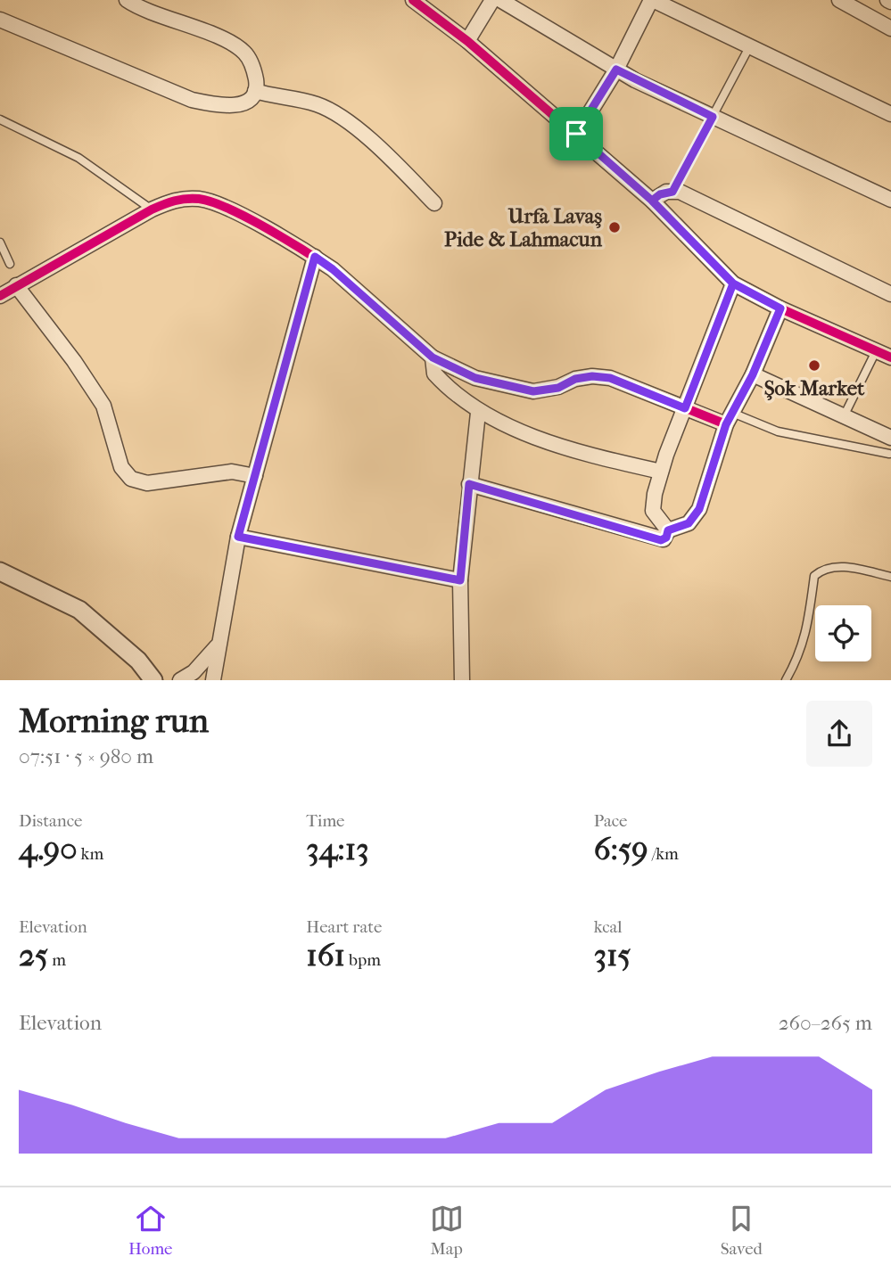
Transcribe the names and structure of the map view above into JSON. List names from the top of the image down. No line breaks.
{"places":["Urfa Lavaş Pide & Lahmacun","Şok Market"],"page":{"heading":["Morning run","07:51 · 5 × 980 m"],"stats":[["Distance","4.90 km"],["Time","34:13"],["Pace","6:59 /km"],["Elevation","25 m"],["Heart rate","161 bpm"],["kcal","315"]],"chart":["Elevation","260–265 m"],"tabs":["Home","Map","Saved"]}}
